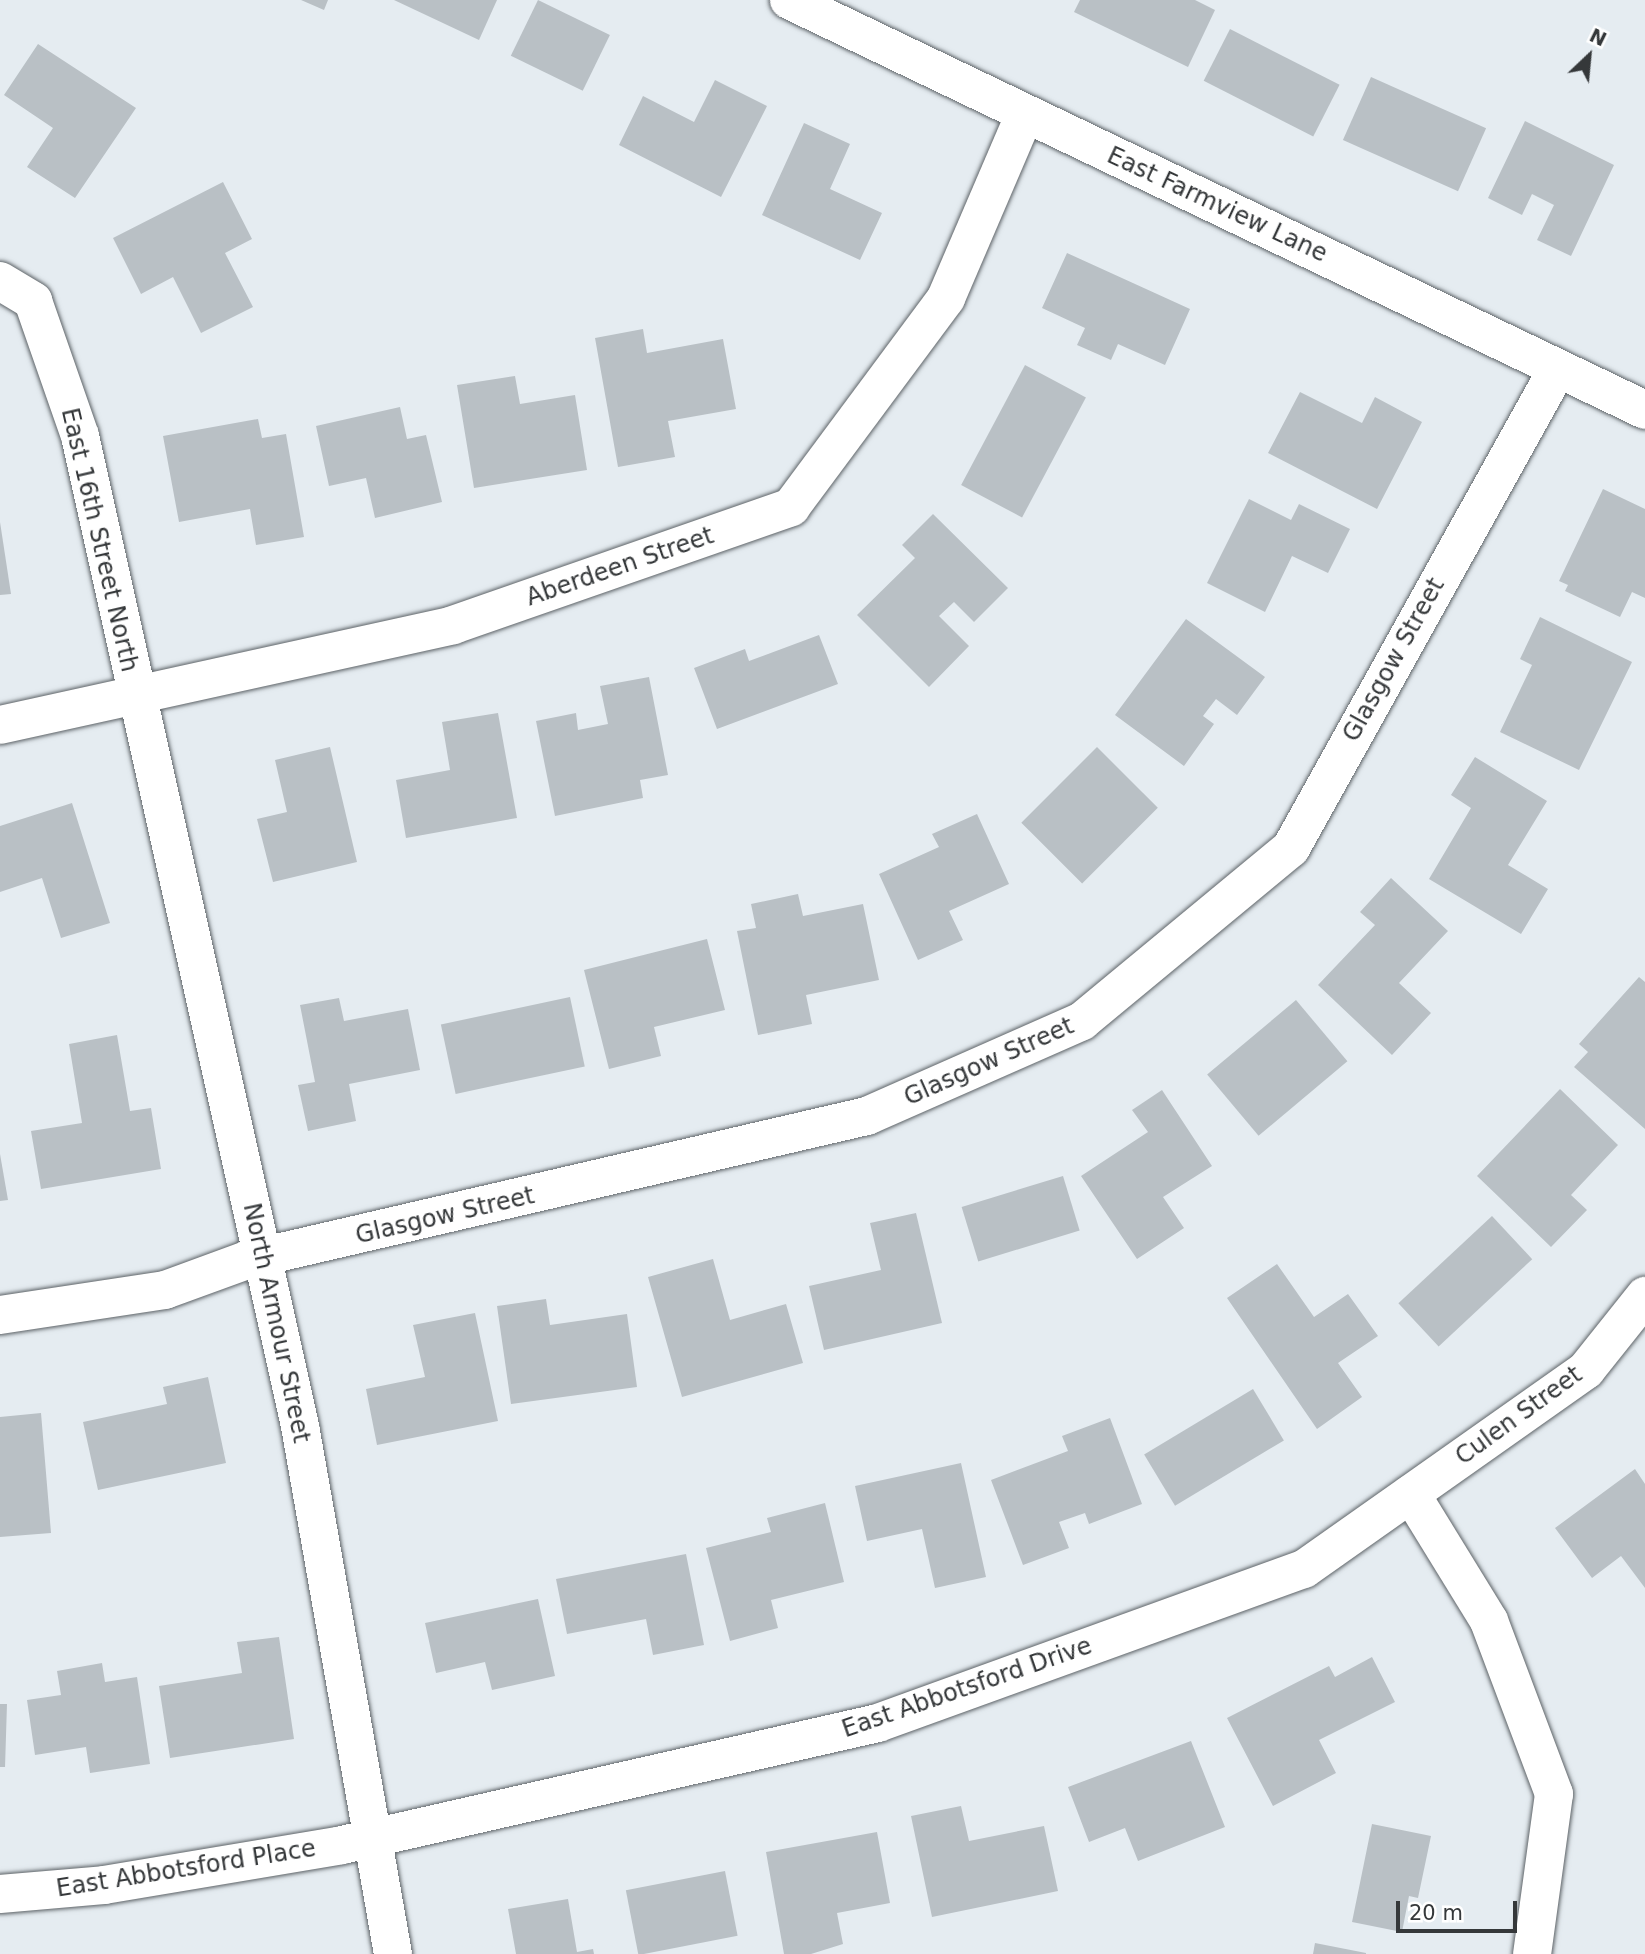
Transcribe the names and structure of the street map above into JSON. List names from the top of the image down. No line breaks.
{"streets":{"street":["East Farmview Lane","East 16th Street North","Aberdeen Street","Glasgow Street","North Armour Street","Culen Street","East Abbotsford Drive","East Abbotsford Place"]},"crossings":[["East Farmview Lane","Aberdeen Street"],["East Farmview Lane","Glasgow Street"],["East 16th Street North","Aberdeen Street"],["East 16th Street North","North Armour Street"],["Aberdeen Street","North Armour Street"],["Glasgow Street","North Armour Street"],["North Armour Street","East Abbotsford Drive"],["North Armour Street","East Abbotsford Place"],["Culen Street","East Abbotsford Drive"],["East Abbotsford Drive","East Abbotsford Place"]],"scale_bar":"20 m","north":"top right"}
